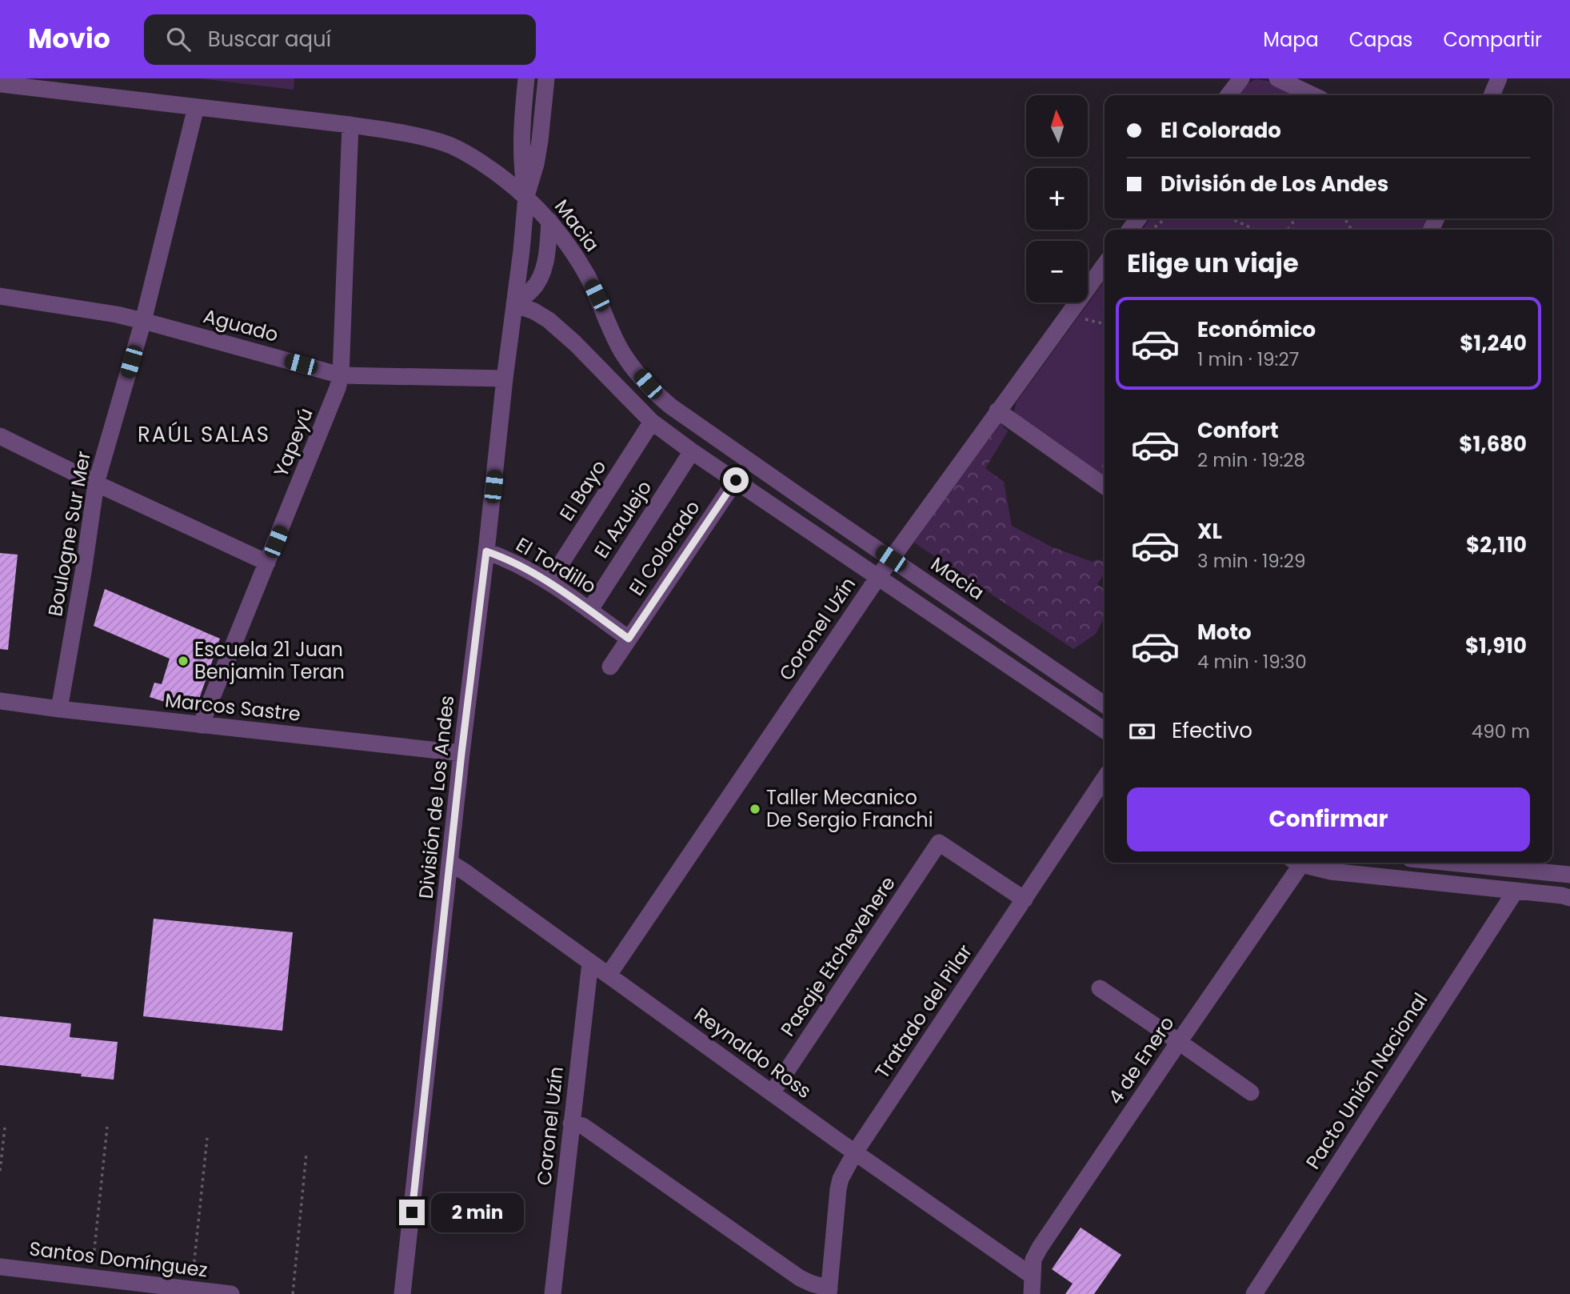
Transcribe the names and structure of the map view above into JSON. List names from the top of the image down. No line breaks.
{"streets":{"street":["Macia","Aguado","Yapeyú","El Bayo","El Azulejo","Boulogne Sur Mer","El Colorado","El Tordillo","Coronel Uzín","Marcos Sastre","División de Los Andes","Pasaje Etchevehere","Tratado del Pilar","Reynaldo Ross","4 de Enero","Pacto Unión Nacional","Santos Domínguez"]},"crossings":[["Macia","Yapeyú"],["Macia","Boulogne Sur Mer"],["Macia","Coronel Uzín"],["Macia","División de Los Andes"],["Aguado","Yapeyú"],["Aguado","Boulogne Sur Mer"],["Aguado","División de Los Andes"],["Yapeyú","Marcos Sastre"],["El Bayo","El Tordillo"],["El Azulejo","El Tordillo"],["Boulogne Sur Mer","Marcos Sastre"],["El Colorado","El Tordillo"],["El Tordillo","División de Los Andes"],["Coronel Uzín","Reynaldo Ross"],["Marcos Sastre","División de Los Andes"],["División de Los Andes","Reynaldo Ross"],["Pasaje Etchevehere","Tratado del Pilar"],["Pasaje Etchevehere","Reynaldo Ross"],["Tratado del Pilar","Reynaldo Ross"],["Reynaldo Ross","4 de Enero"]],"districts":["RAÚL SALAS"],"places":["Escuela 21 Juan Benjamin Teran","Taller Mecanico De Sergio Franchi"],"north":"top","page":{"header":"Movio","search":"Buscar aquí","nav":["Mapa","Capas","Compartir"],"map_buttons":["+","−"],"banner":["El Colorado","División de Los Andes"],"heading":"Elige un viaje","list":[{"name":"Económico","note":"1 min · 19:27","value":"$1,240"},{"name":"Confort","note":"2 min · 19:28","value":"$1,680"},{"name":"XL","note":"3 min · 19:29","value":"$2,110"},{"name":"Moto","note":"4 min · 19:30","value":"$1,910"}],"pay":["Efectivo","490 m"],"buttons":"Confirmar","bubble":"2 min"}}
